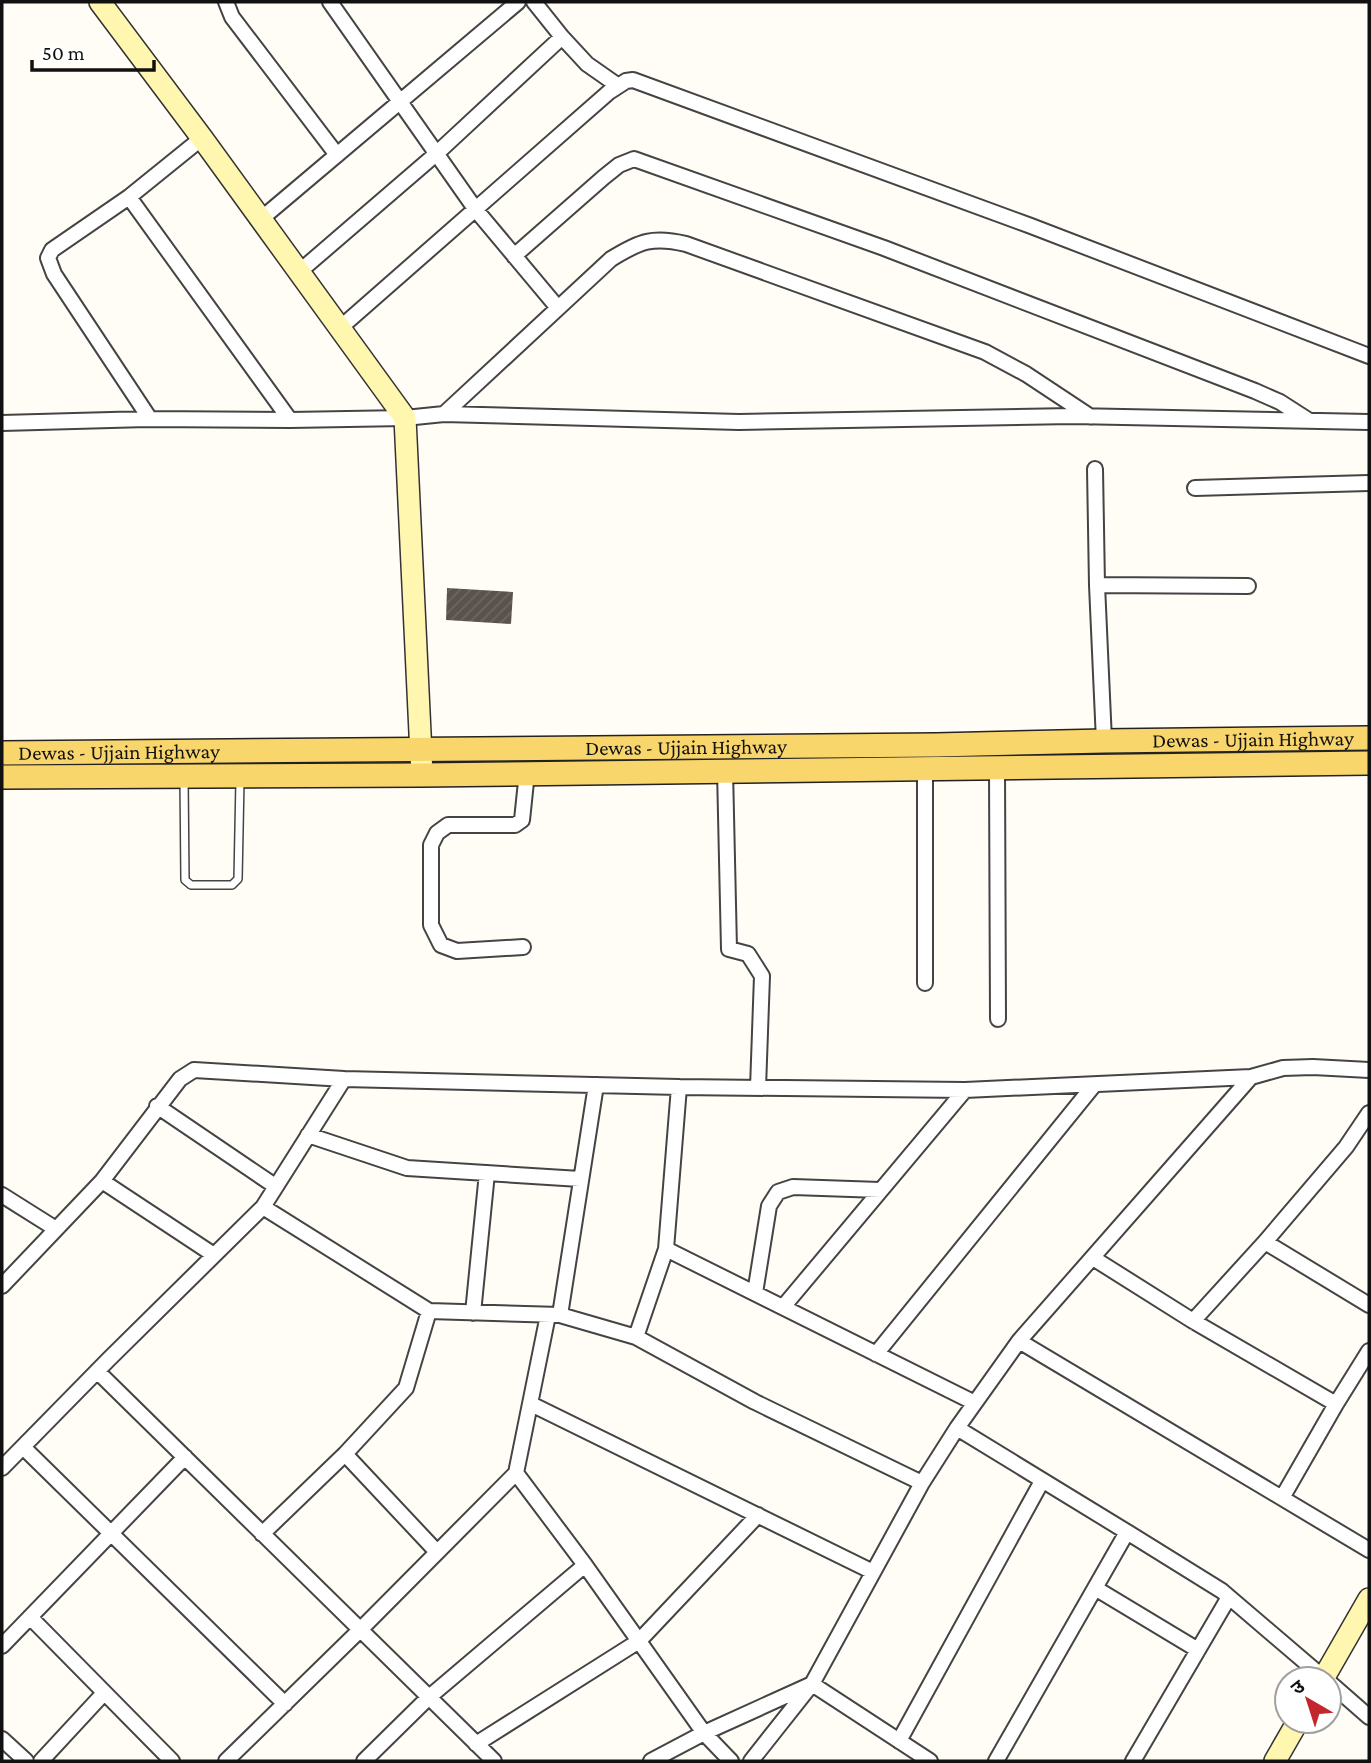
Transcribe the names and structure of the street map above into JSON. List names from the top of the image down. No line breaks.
{"streets":{"main road":["Dewas - Ujjain Highway"]},"scale_bar":"50 m","north":"top left"}
